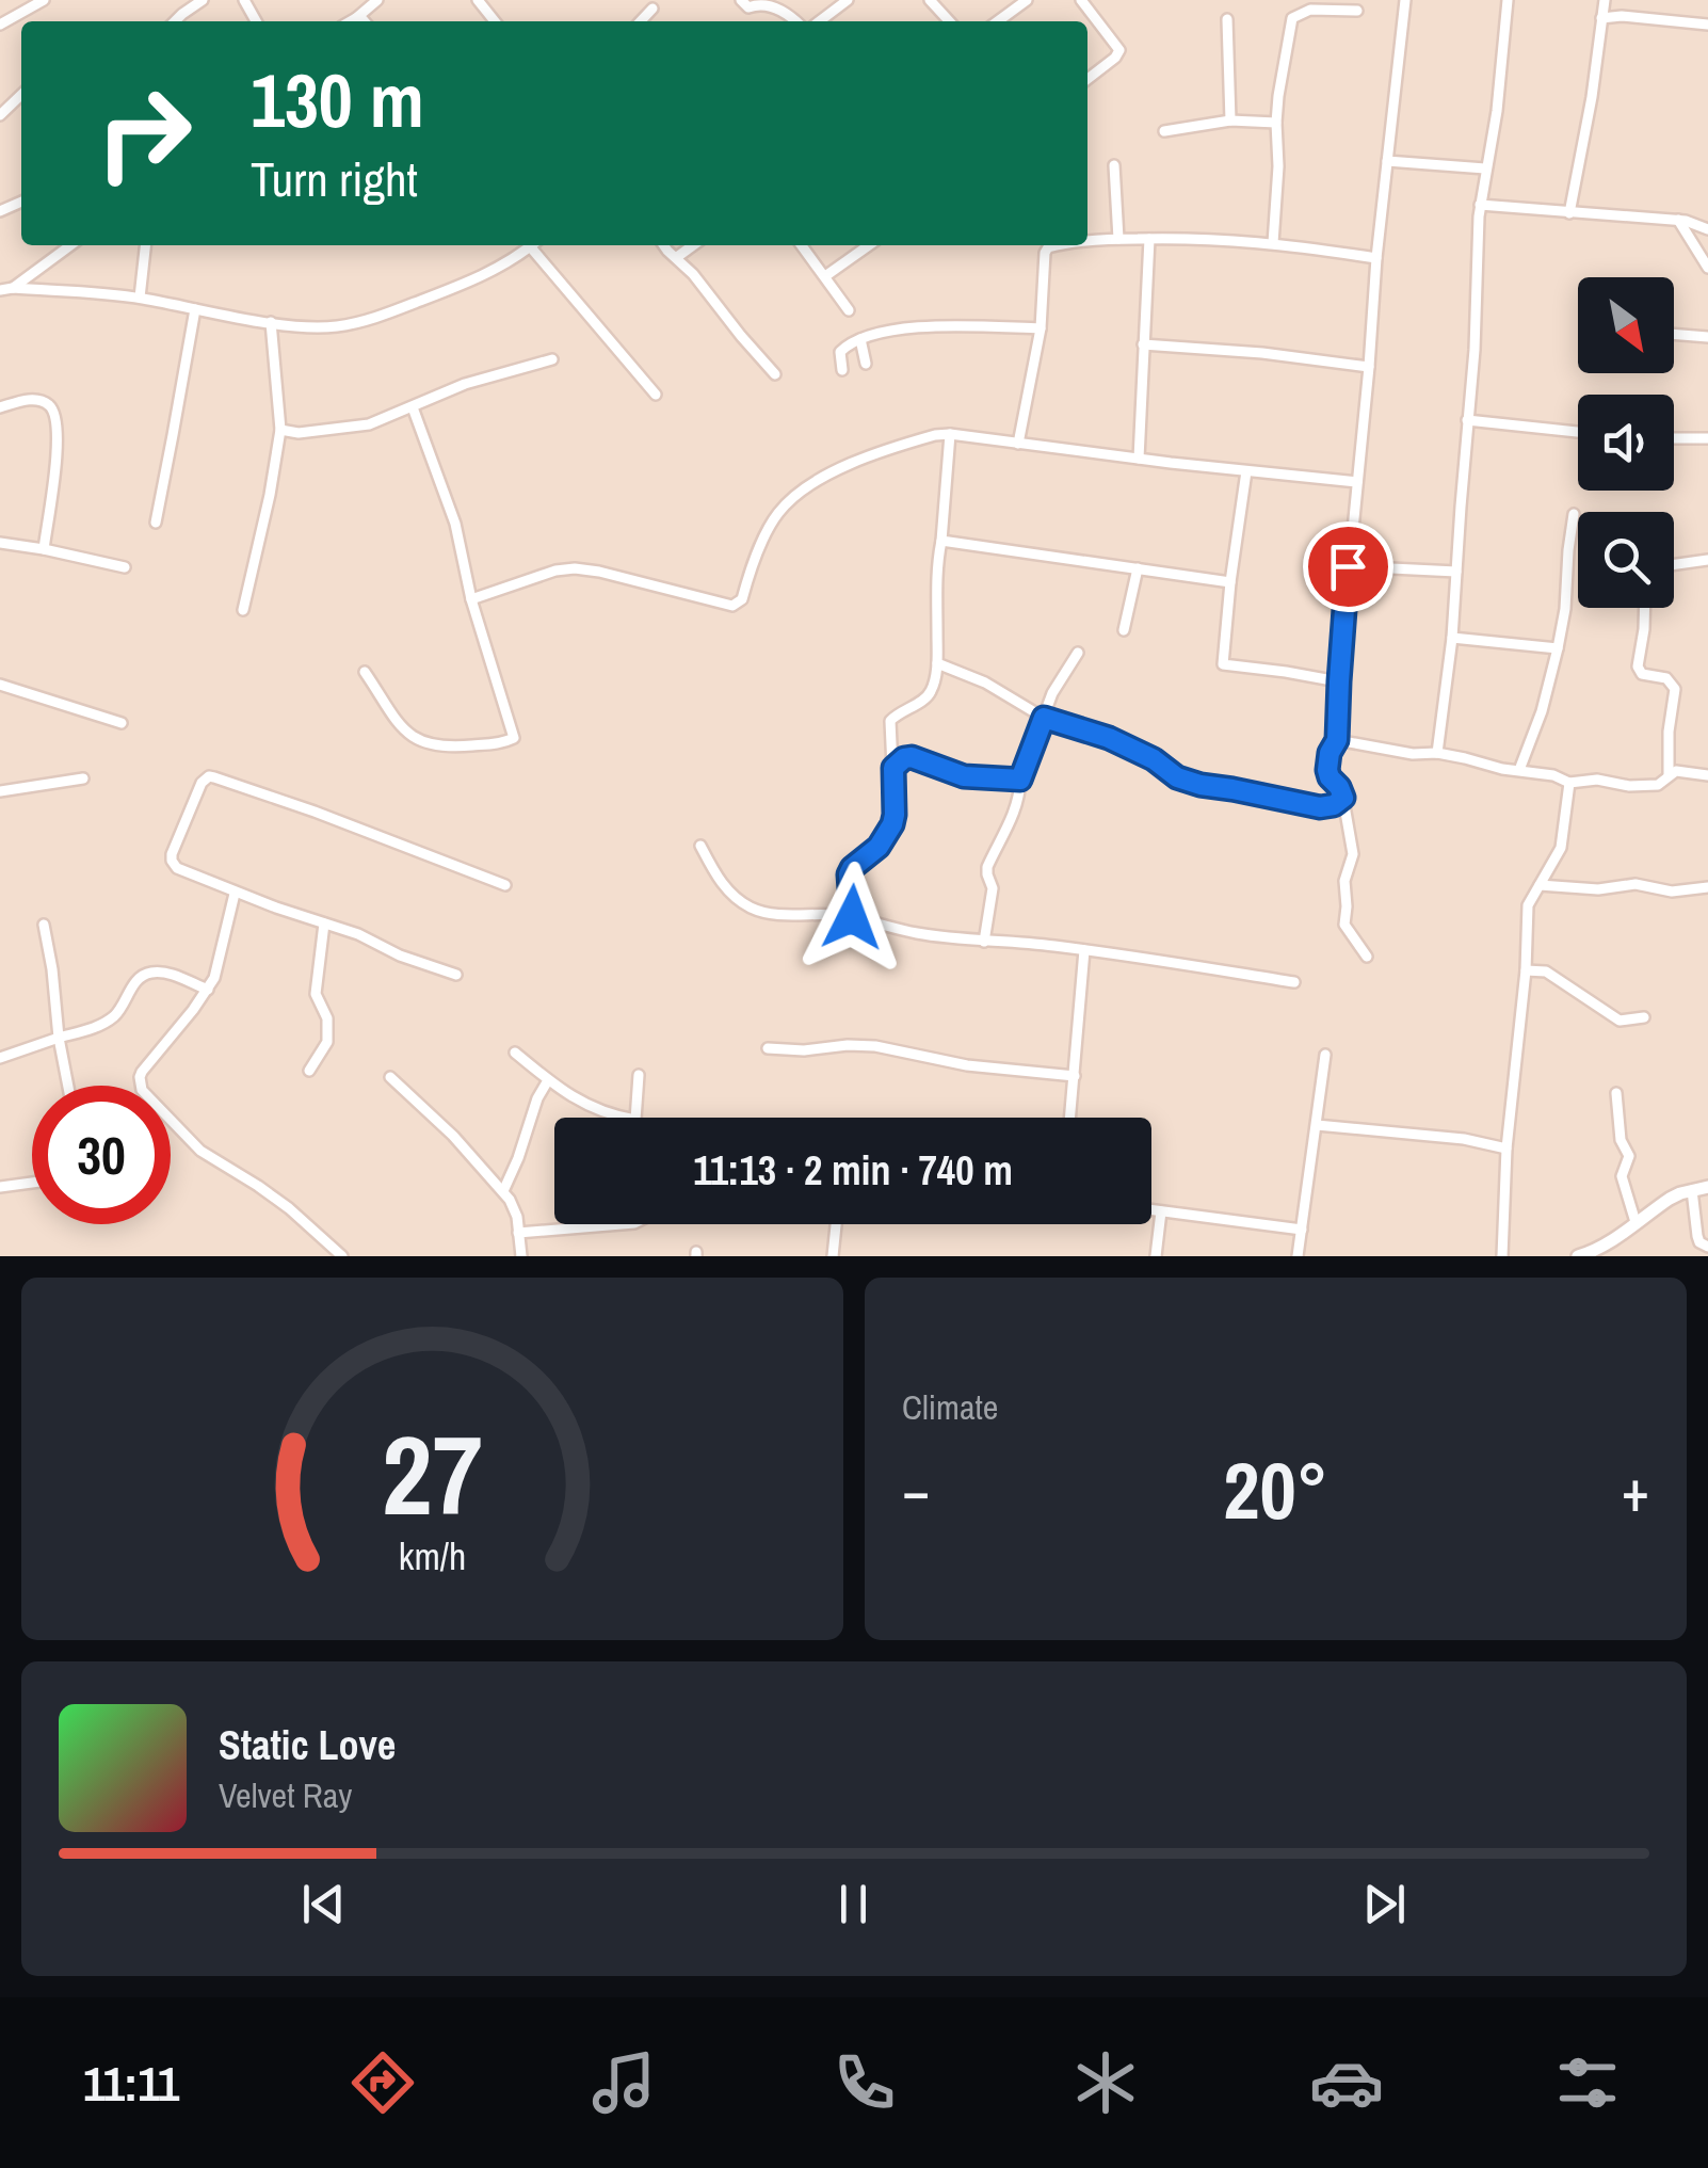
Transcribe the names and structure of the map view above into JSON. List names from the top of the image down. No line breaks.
{"north":"bottom right","page":{"turn":["130 m","Turn right"],"limit":"30","trip":"11:13 · 2 min · 740 m","tile":"Climate","heat":["−","20°","+"],"song":["Static Love","Velvet Ray"],"tabs":"11:11","gauge":["27","km/h"]}}
